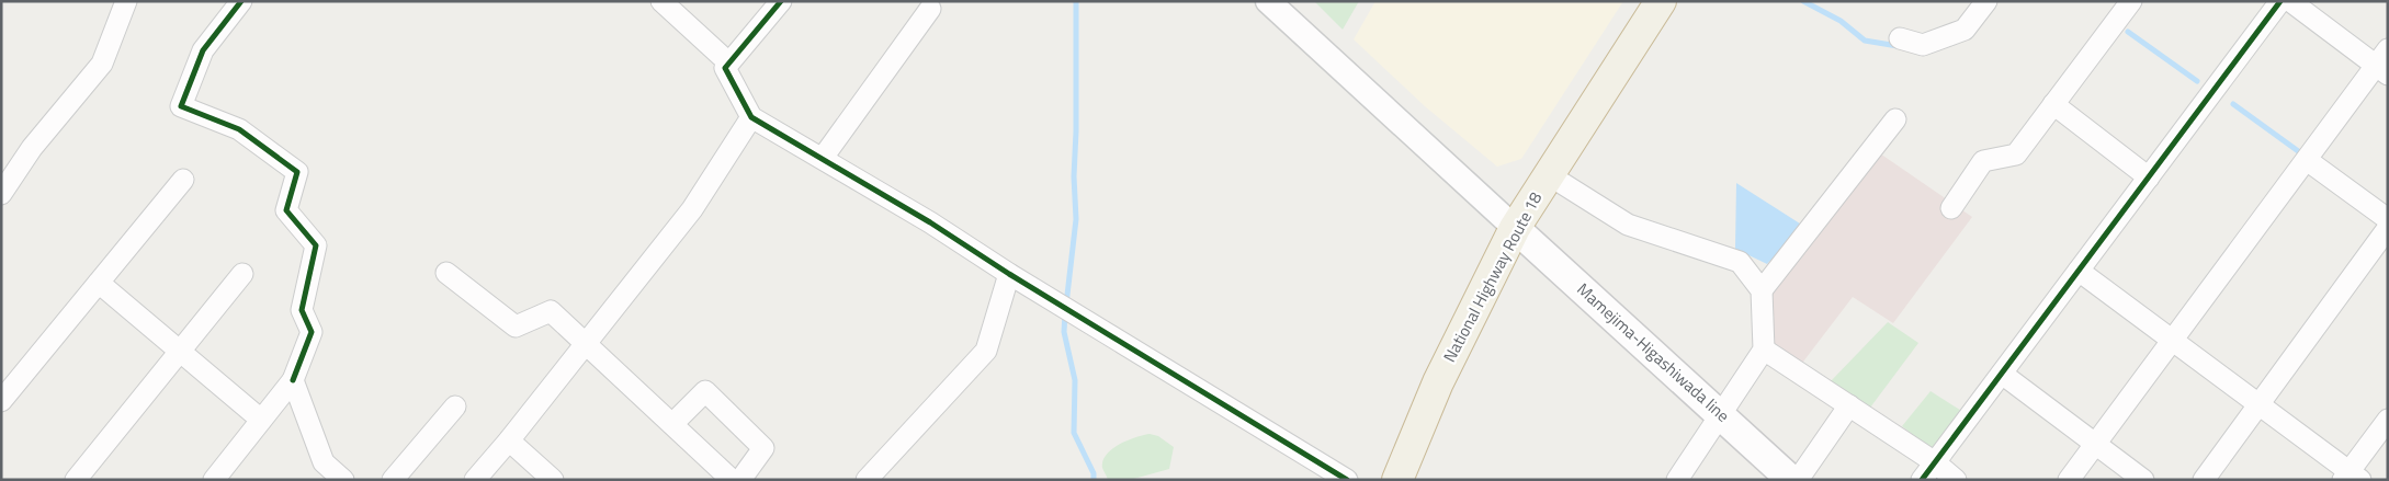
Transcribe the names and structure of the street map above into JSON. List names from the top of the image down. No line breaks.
{"streets":{"highway":["National Highway Route 18"],"main road":["Mamejima-Higashiwada line"]},"crossings":[["National Highway Route 18","Mamejima-Higashiwada line"]]}
